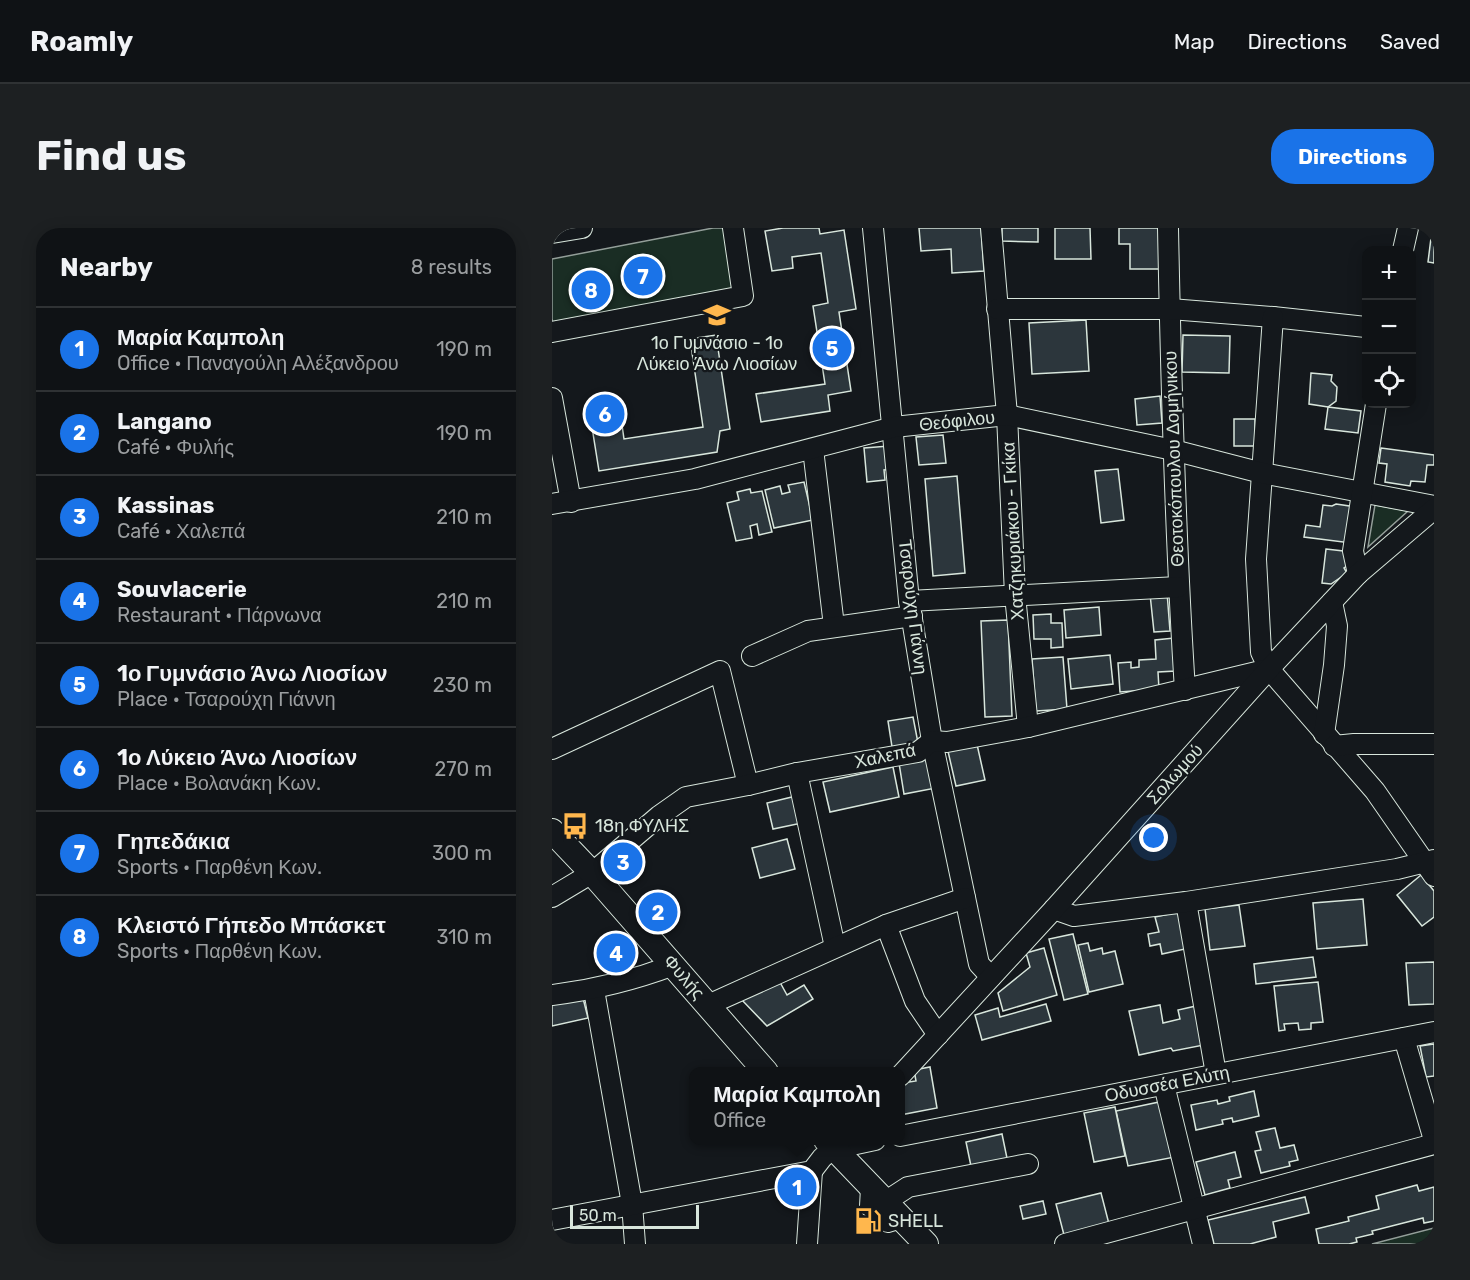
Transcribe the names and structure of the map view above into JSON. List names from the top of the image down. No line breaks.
{"streets":{"main road":["Φυλής"],"street":["Θεόφιλου","Θεοτοκόπουλου Δομήνικου","Χατζηκυριάκου - Γκίκα","Τσαρούχη Γιάννη","Χαλεπά","Σολωμού","Οδυσσέα Ελύτη"]},"crossings":[["Θεόφιλου","Θεοτοκόπουλου Δομήνικου"],["Θεόφιλου","Χατζηκυριάκου - Γκίκα"],["Θεόφιλου","Τσαρούχη Γιάννη"],["Θεόφιλου","Σολωμού"],["Θεοτοκόπουλου Δομήνικου","Χαλεπά"],["Χατζηκυριάκου - Γκίκα","Χαλεπά"],["Τσαρούχη Γιάννη","Χαλεπά"],["Τσαρούχη Γιάννη","Σολωμού"],["Χαλεπά","Σολωμού"],["Χαλεπά","Φυλής"]],"places":{"school or university":["1ο Γυμνάσιο - 1ο Λύκειο Άνω Λιοσίων"],"bus stop":["18η ΦΥΛΗΣ"],"fuel station":["SHELL"]},"scale_bar":"50 m","page":{"header":"Roamly","nav":["Map","Directions","Saved"],"buttons":"Directions","title":"Find us","heading":["Nearby","8 results"],"map_buttons":["+","−"],"pins":["7","8","5","6","3","2","4","1"],"list":[{"mark":"1","name":"Μαρία Καμπολη","note":"Office · Παναγούλη Αλέξανδρου","value":"190 m"},{"mark":"2","name":"Langano","note":"Café · Φυλής","value":"190 m"},{"mark":"3","name":"Kassinas","note":"Café · Χαλεπά","value":"210 m"},{"mark":"4","name":"Souvlacerie","note":"Restaurant · Πάρνωνα","value":"210 m"},{"mark":"5","name":"1ο Γυμνάσιο Άνω Λιοσίων","note":"Place · Τσαρούχη Γιάννη","value":"230 m"},{"mark":"6","name":"1ο Λύκειο Άνω Λιοσίων","note":"Place · Βολανάκη Κων.","value":"270 m"},{"mark":"7","name":"Γηπεδάκια","note":"Sports · Παρθένη Κων.","value":"300 m"},{"mark":"8","name":"Κλειστό Γήπεδο Μπάσκετ","note":"Sports · Παρθένη Κων.","value":"310 m"}],"popup":["Μαρία Καμπολη","Office"],"scale":"50 m"}}
